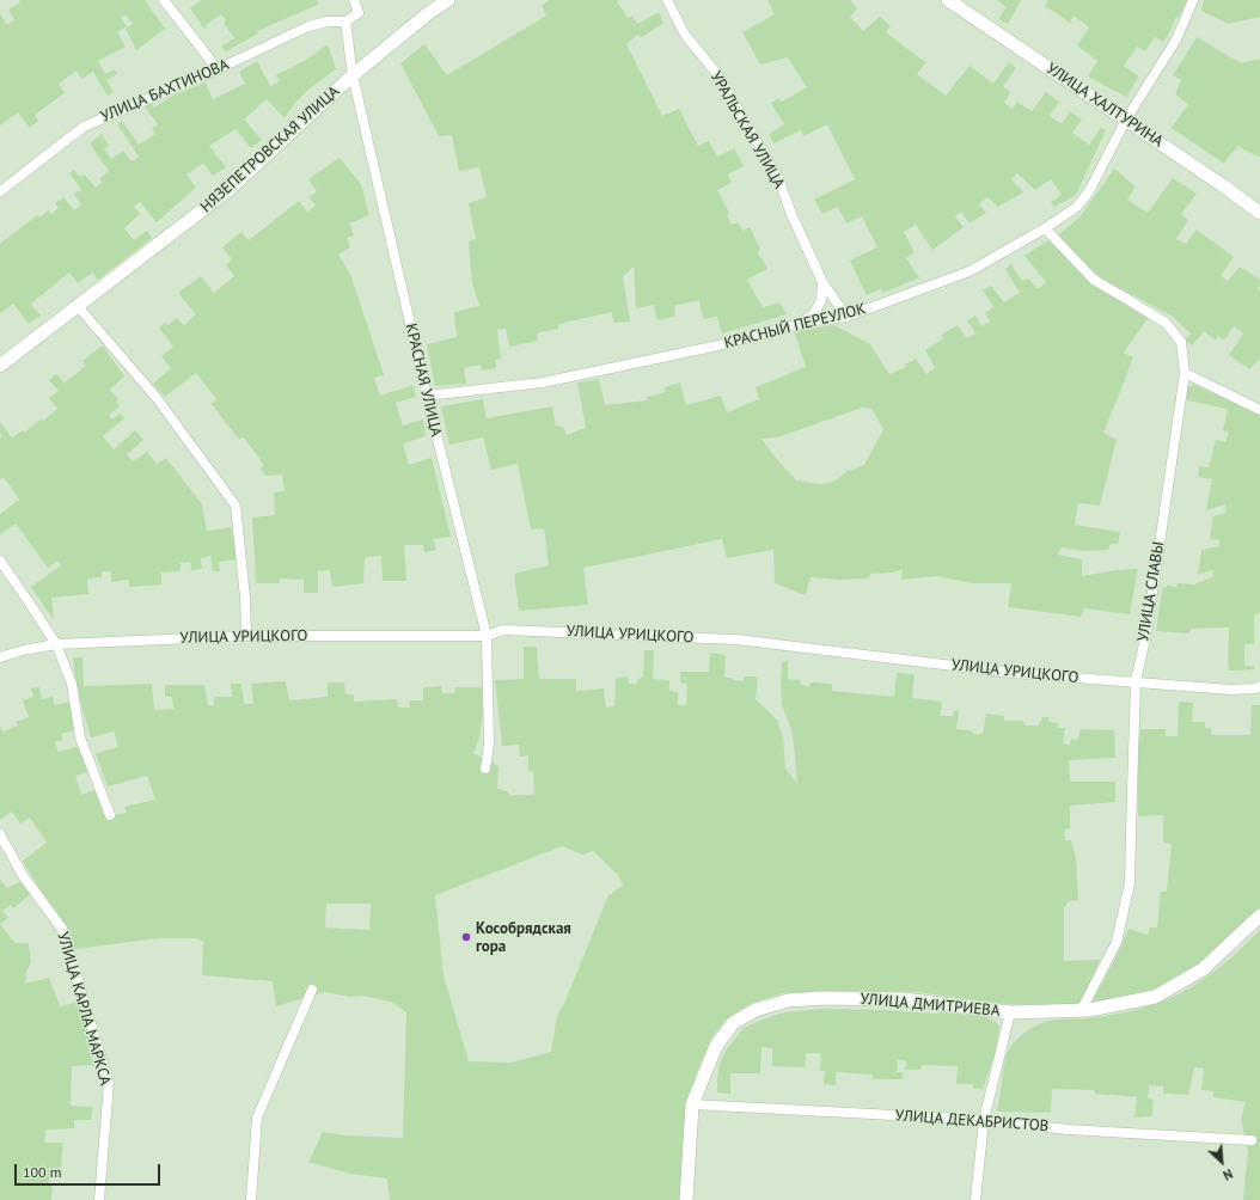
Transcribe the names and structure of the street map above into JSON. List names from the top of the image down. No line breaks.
{"streets":{"street":["УЛИЦА БАХТИНОВА","УЛИЦА ХАЛТУРИНА","УРАЛЬСКАЯ УЛИЦА","НЯЗЕПЕТРОВСКАЯ УЛИЦА","КРАСНЫЙ ПЕРЕУЛОК","КРАСНАЯ УЛИЦА","УЛИЦА СЛАВЫ","УЛИЦА УРИЦКОГО","УЛИЦА ДМИТРИЕВА","УЛИЦА КАРЛА МАРКСА","УЛИЦА ДЕКАБРИСТОВ"]},"crossings":[["УЛИЦА БАХТИНОВА","КРАСНАЯ УЛИЦА"],["УЛИЦА ХАЛТУРИНА","КРАСНЫЙ ПЕРЕУЛОК"],["УРАЛЬСКАЯ УЛИЦА","КРАСНЫЙ ПЕРЕУЛОК"],["НЯЗЕПЕТРОВСКАЯ УЛИЦА","КРАСНАЯ УЛИЦА"],["КРАСНЫЙ ПЕРЕУЛОК","КРАСНАЯ УЛИЦА"],["КРАСНЫЙ ПЕРЕУЛОК","УЛИЦА СЛАВЫ"],["КРАСНАЯ УЛИЦА","УЛИЦА УРИЦКОГО"],["УЛИЦА СЛАВЫ","УЛИЦА УРИЦКОГО"],["УЛИЦА СЛАВЫ","УЛИЦА ДМИТРИЕВА"],["УЛИЦА ДМИТРИЕВА","УЛИЦА ДЕКАБРИСТОВ"]],"places":["Кособрядская гора"],"scale_bar":"100 m","north":"bottom right"}
